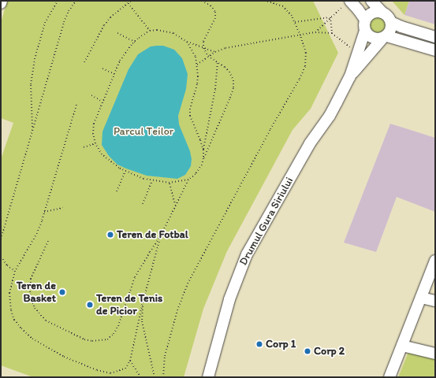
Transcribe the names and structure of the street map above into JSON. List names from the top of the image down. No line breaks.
{"streets":{"street":["Drumul Gura Siriului"]},"parks":["Parcul Teilor"],"places":["Teren de Fotbal","Teren de Basket","Teren de Tenis de Picior","Corp 1","Corp 2"]}
